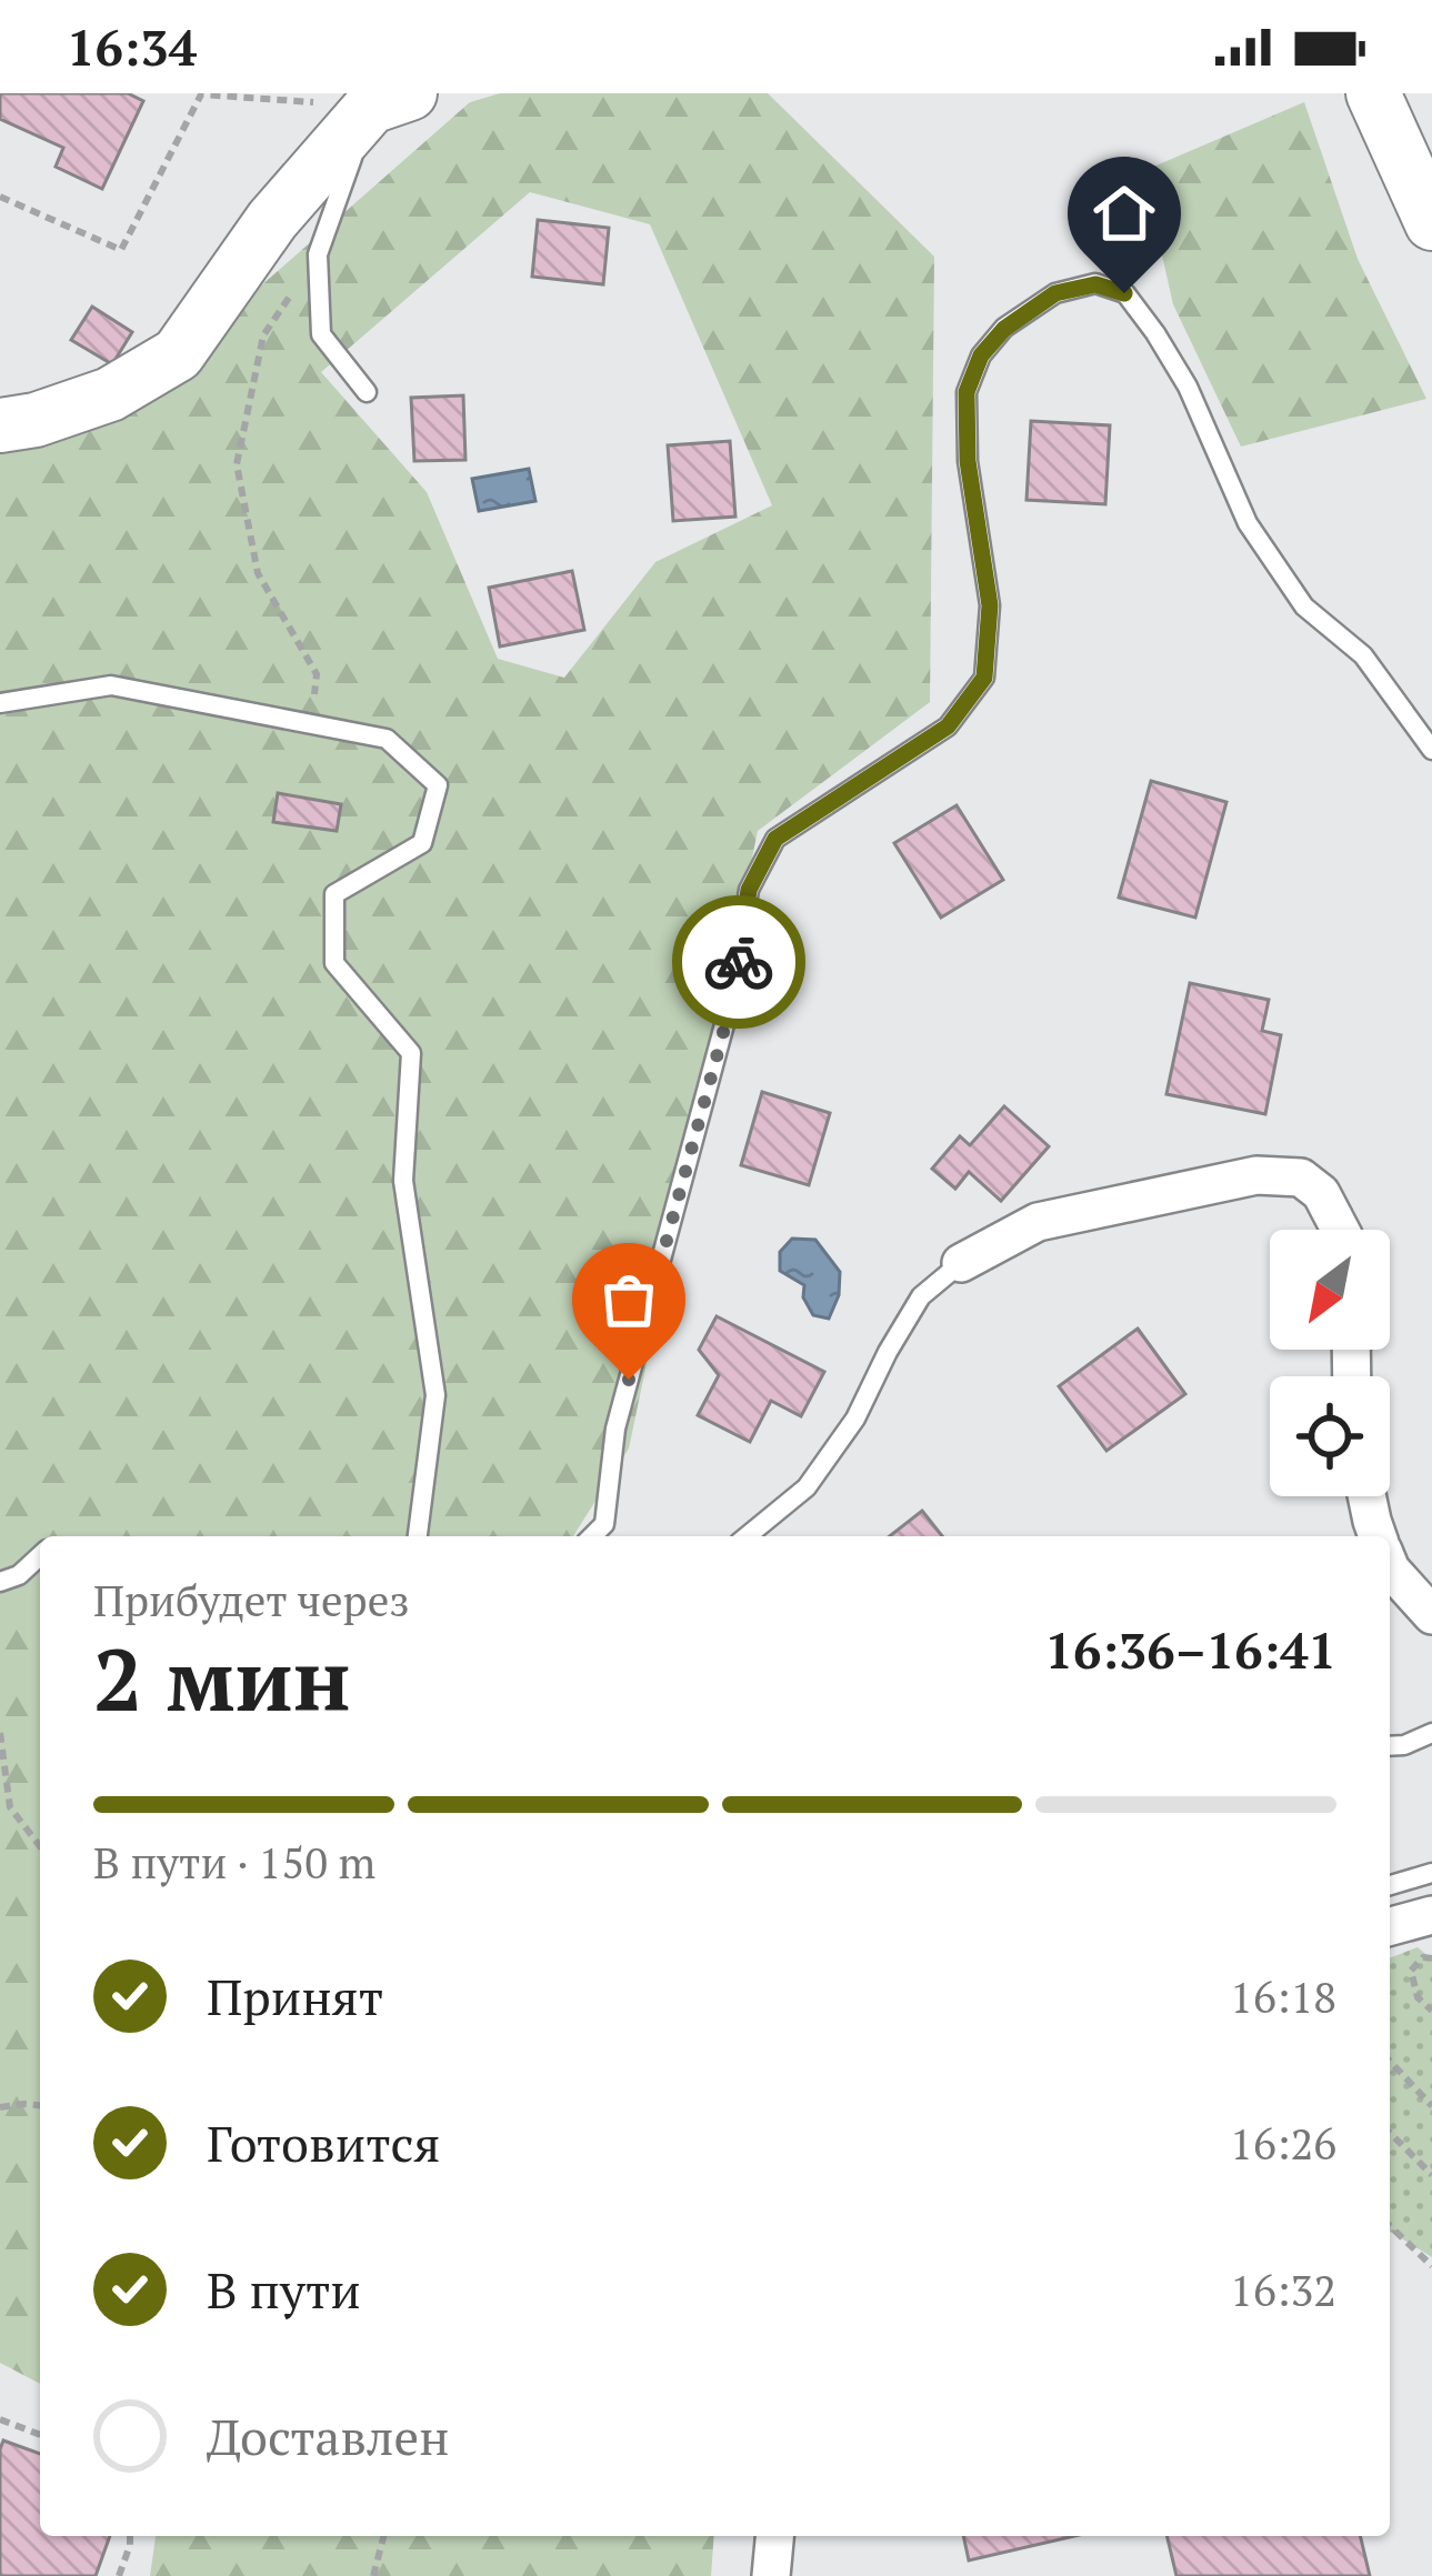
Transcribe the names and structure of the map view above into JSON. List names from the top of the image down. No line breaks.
{"north":"bottom left","page":{"status":"16:34","heading":["2 мин","Прибудет через","16:36–16:41"],"bar":"В пути · 150 m","list":[["Принят","16:18"],["Готовится","16:26"],["В пути","16:32"],"Доставлен"]}}
